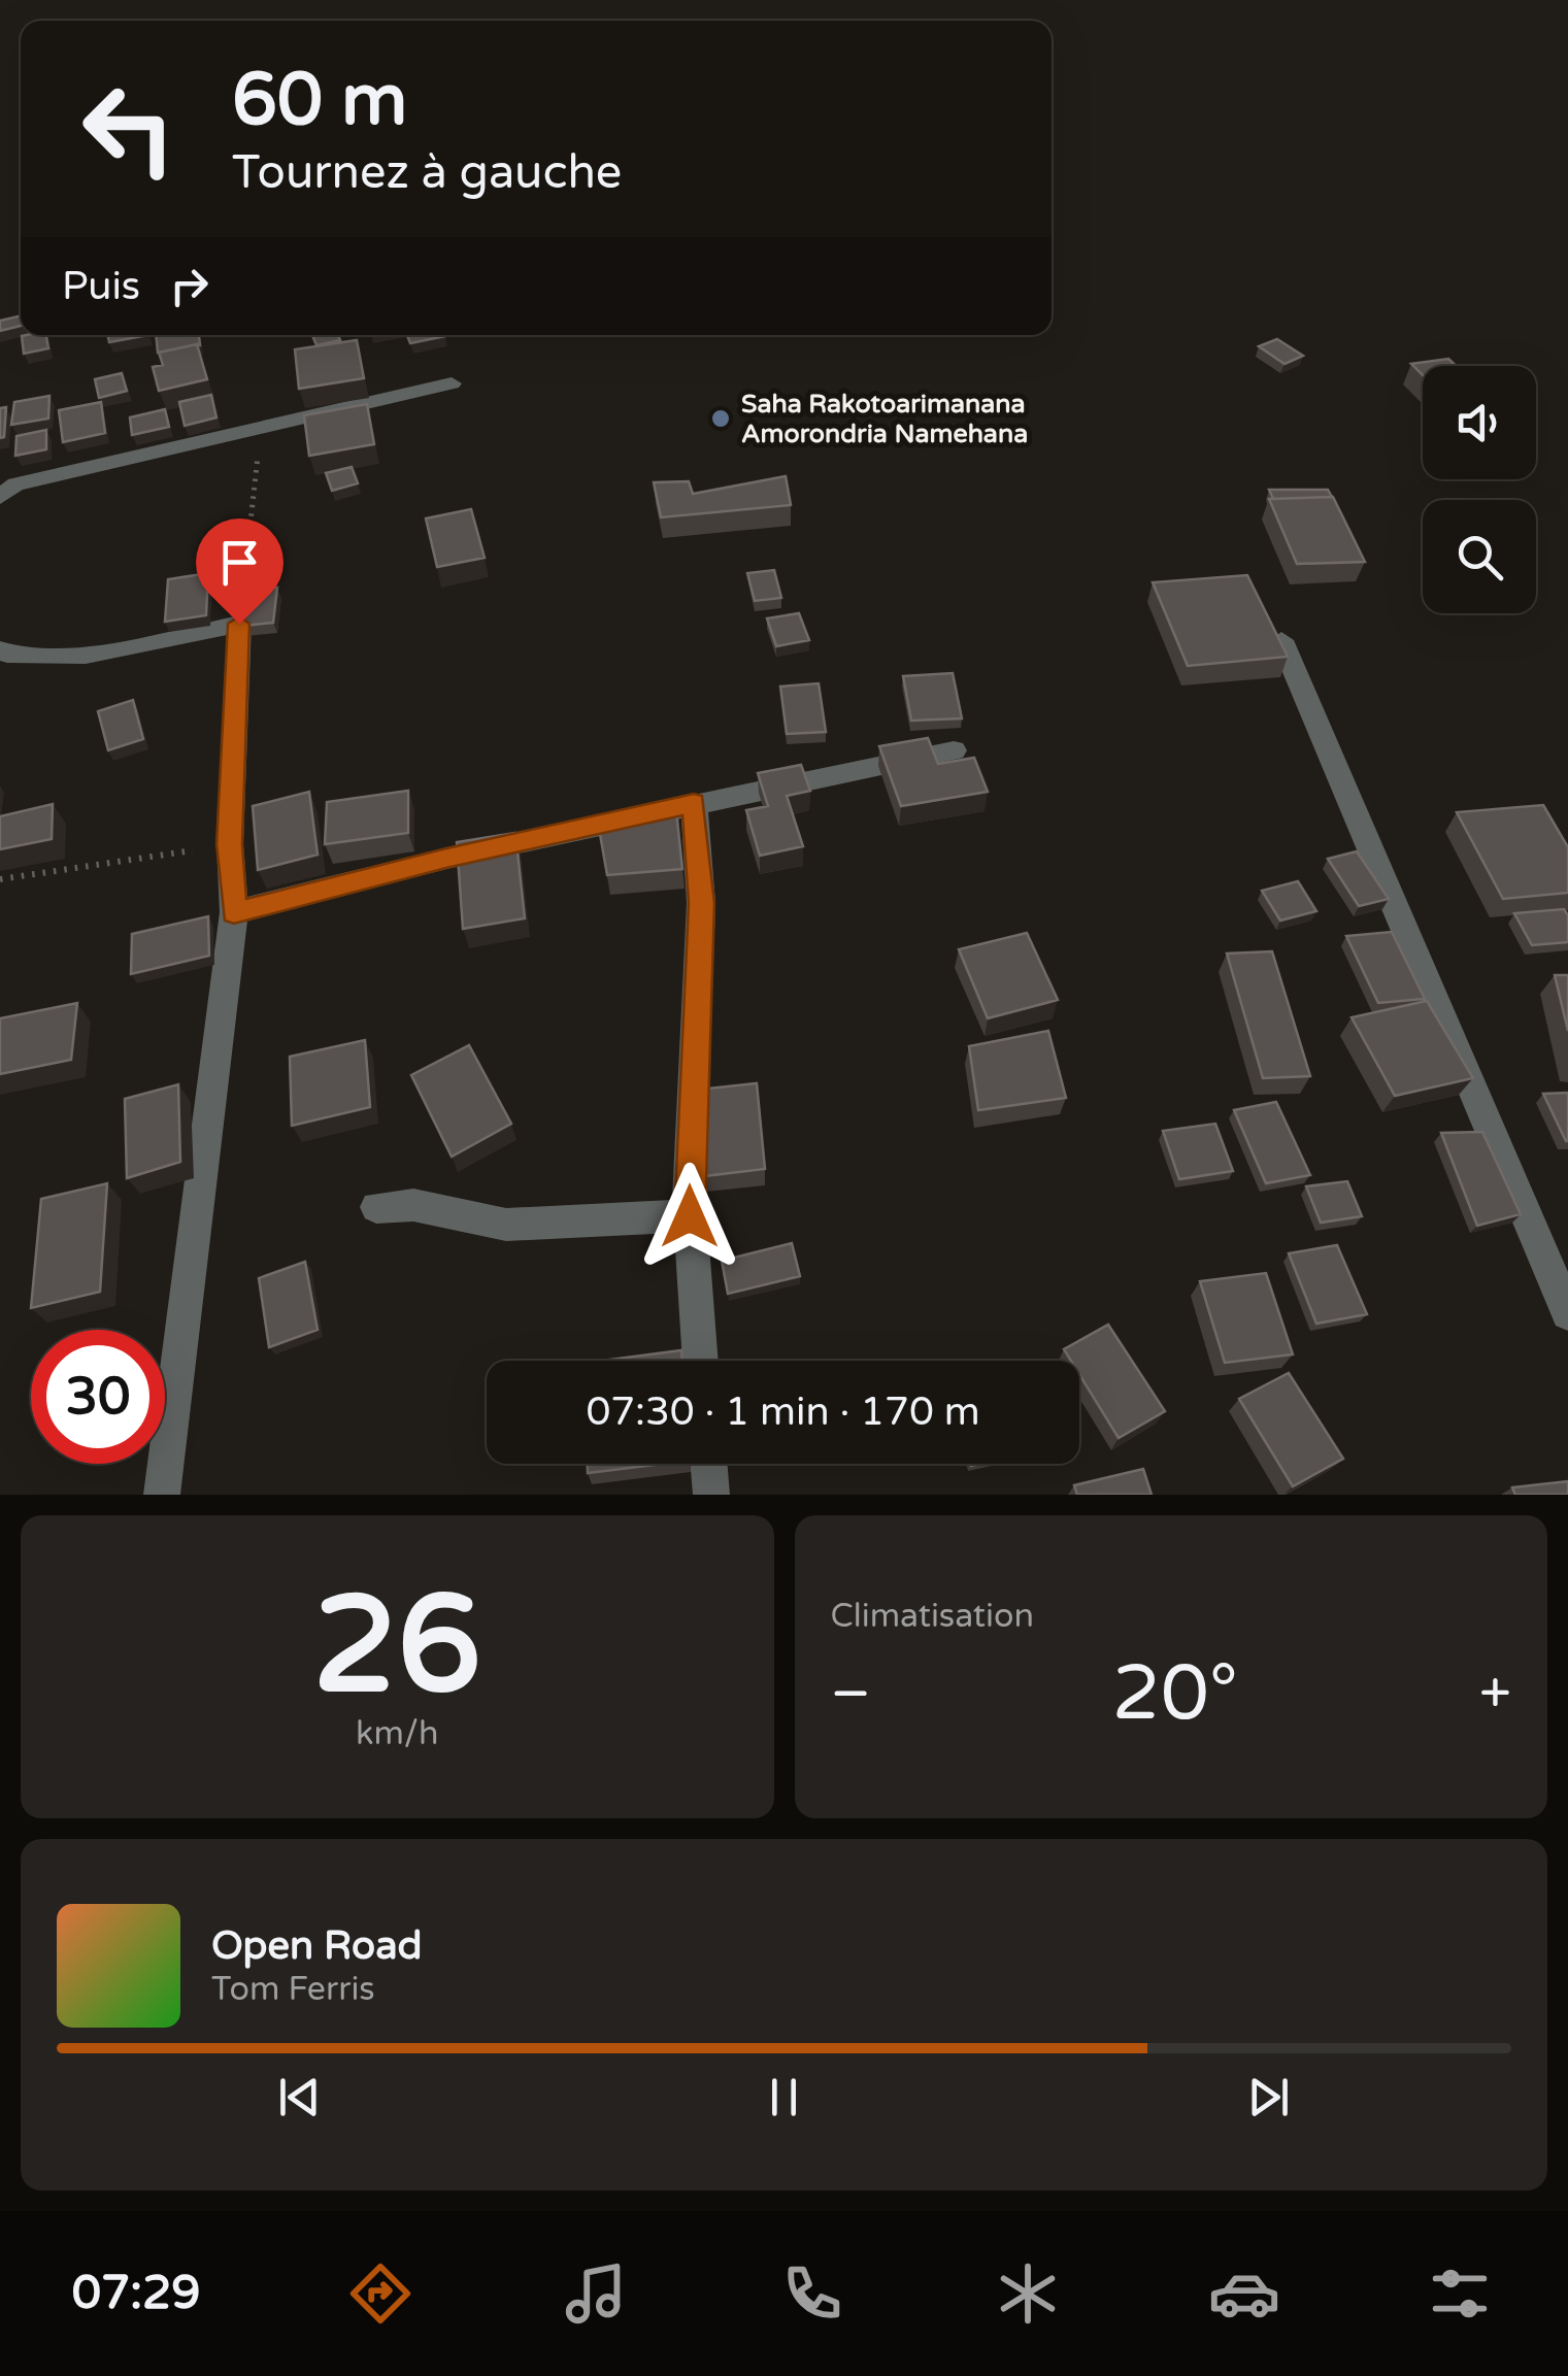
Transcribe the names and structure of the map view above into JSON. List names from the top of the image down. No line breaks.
{"places":["Saha Rakotoarimanana Amorondria Namehana"],"page":{"turn":["60 m","Tournez à gauche"],"then":"Puis","limit":"30","trip":"07:30 · 1 min · 170 m","tile":[["26","km/h"],"Climatisation"],"heat":["−","20°","+"],"song":["Open Road","Tom Ferris"],"tabs":"07:29"}}
